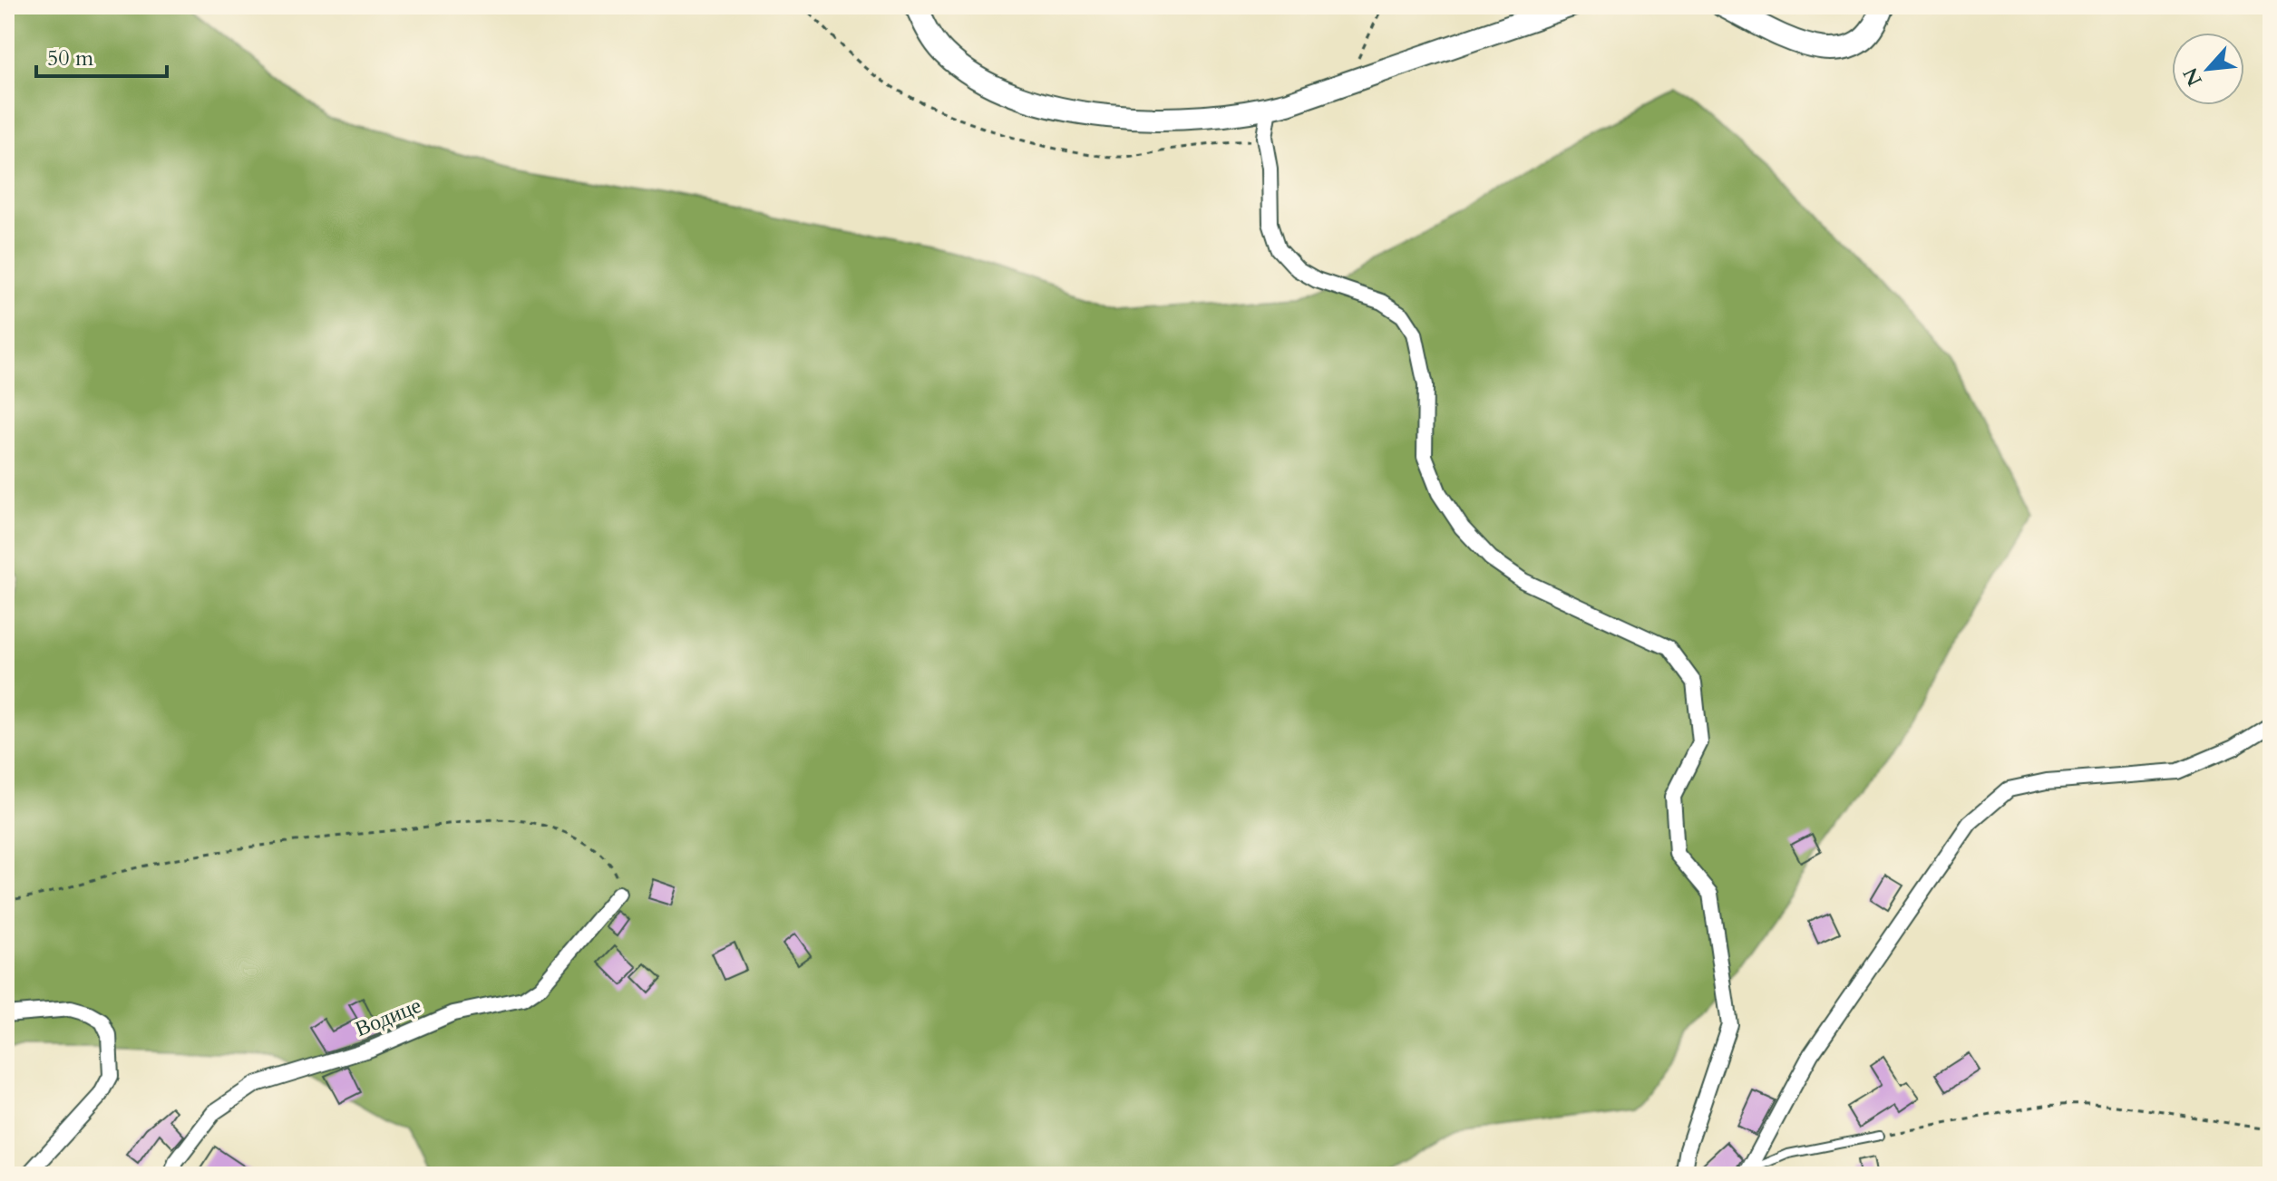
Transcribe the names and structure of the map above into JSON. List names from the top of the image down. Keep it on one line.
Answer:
{"streets":{"street":["Водице"]},"scale_bar":"50 m","north":"bottom left"}
